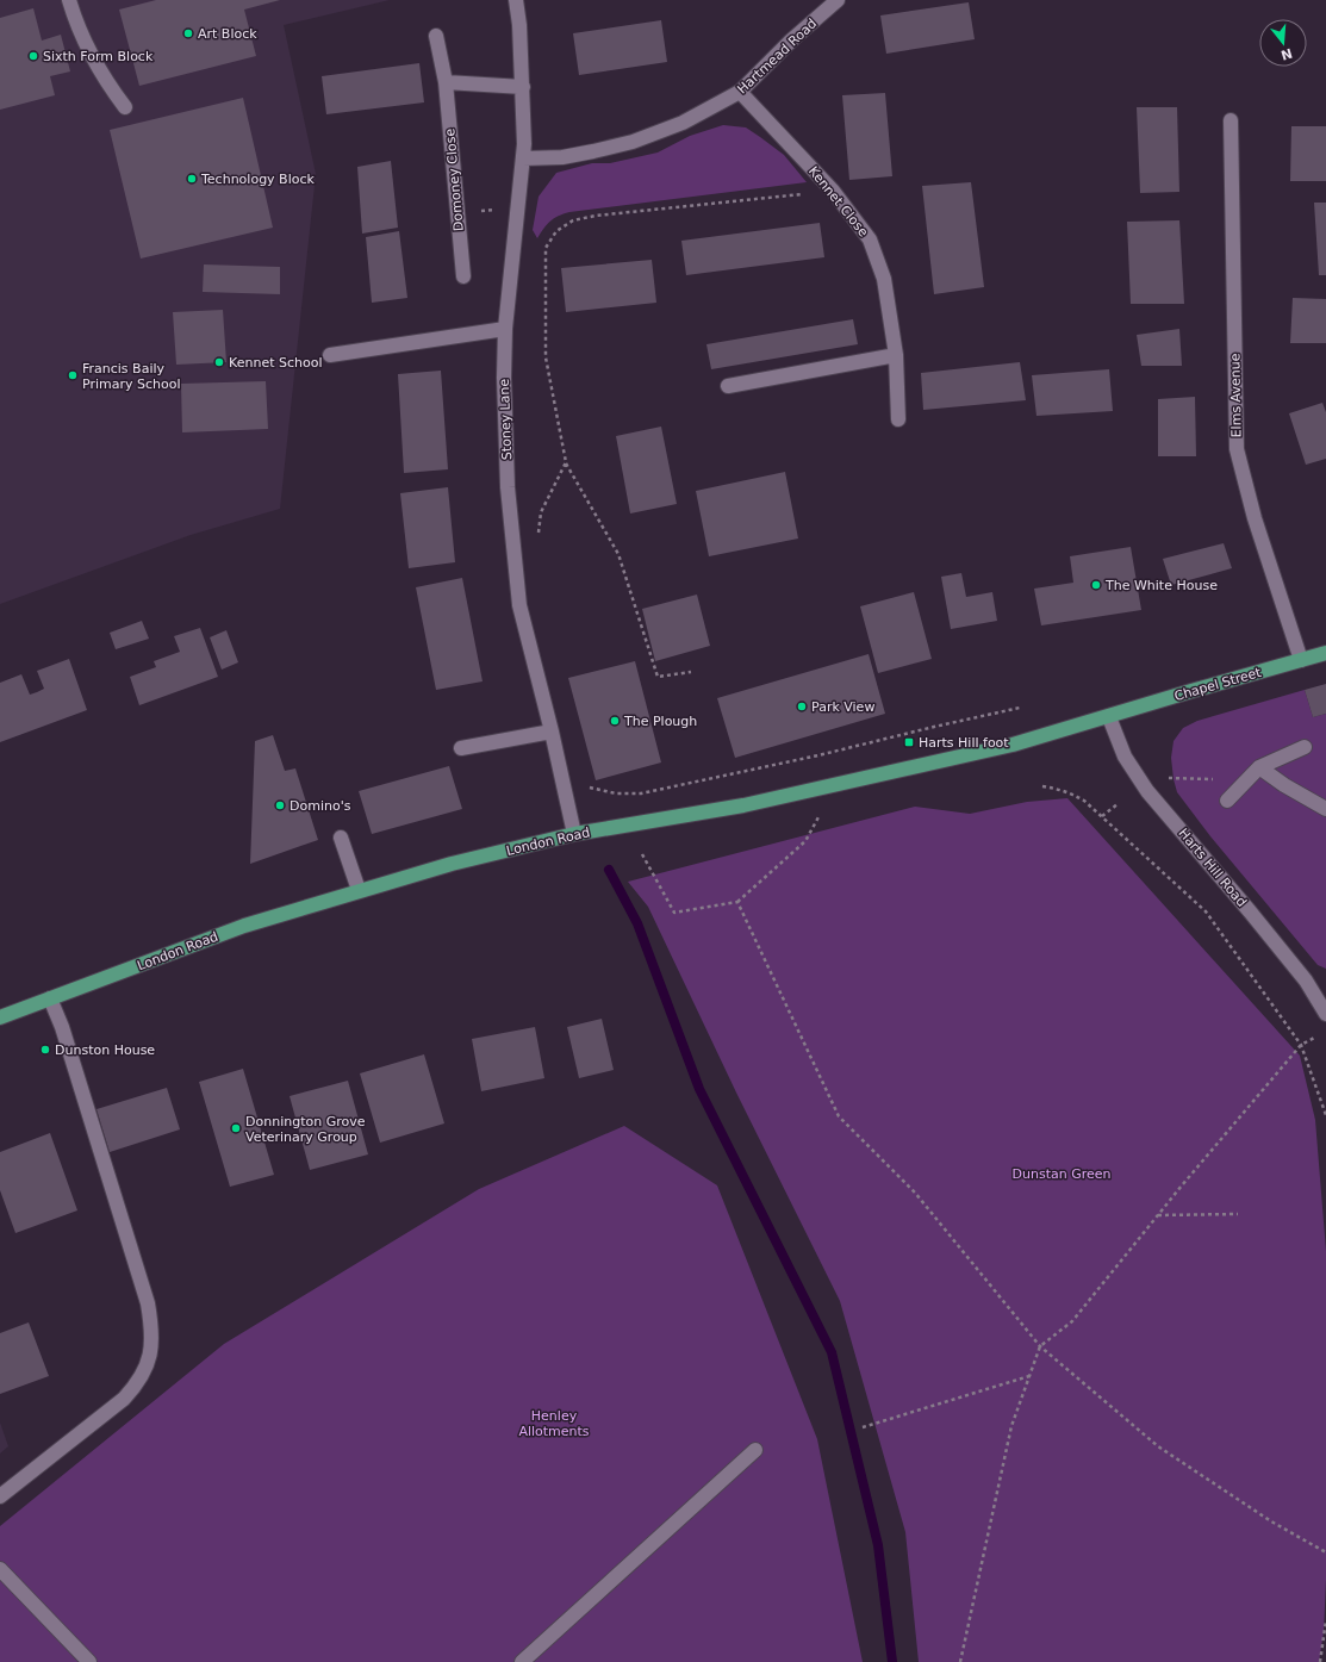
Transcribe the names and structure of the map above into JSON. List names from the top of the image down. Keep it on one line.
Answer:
{"streets":{"main road":["Chapel Street","London Road"],"street":["Hartmead Road","Domoney Close","Kennet Close","Elms Avenue","Stoney Lane","Harts Hill Road"]},"crossings":[["Hartmead Road","Kennet Close"],["Hartmead Road","Stoney Lane"],["Elms Avenue","Chapel Street"],["Stoney Lane","London Road"],["Chapel Street","London Road"],["Chapel Street","Harts Hill Road"],["London Road","Harts Hill Road"]],"parks":["Dunstan Green","Henley Allotments"],"places":{"other":["Art Block","Sixth Form Block","Technology Block","Kennet School","Francis Baily Primary School","The White House","Park View","The Plough","Domino's","Dunston House","Donnington Grove Veterinary Group"],"transit":["Harts Hill foot"]},"north":"bottom"}
